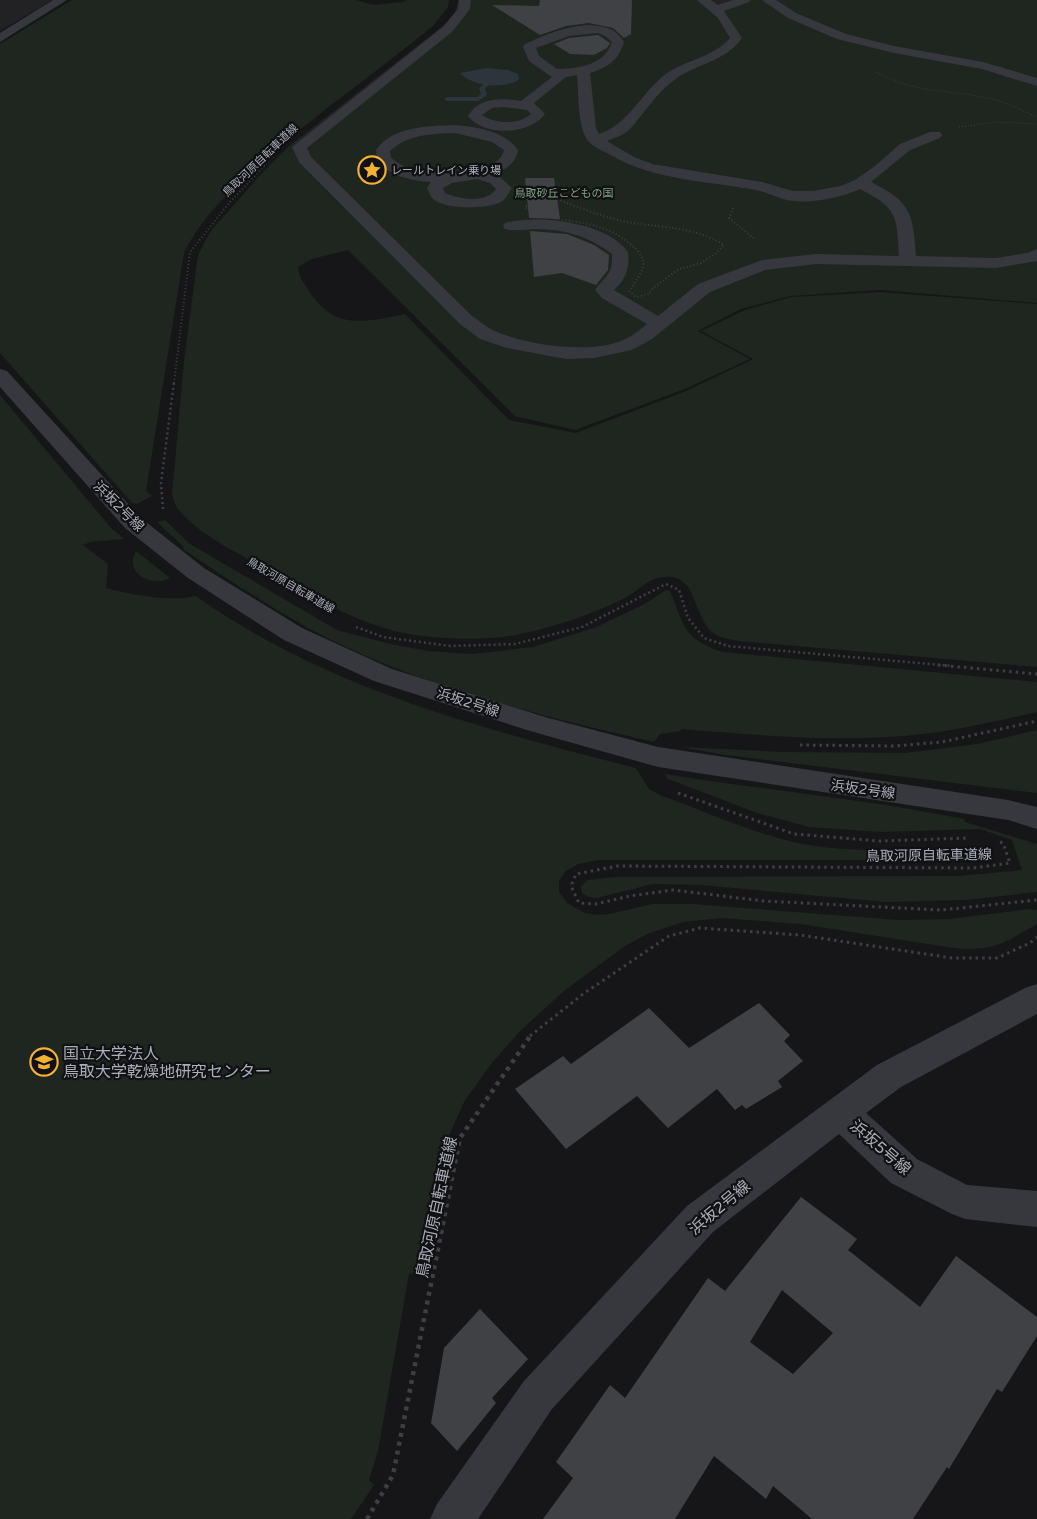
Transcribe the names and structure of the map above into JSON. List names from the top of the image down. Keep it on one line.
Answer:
{"streets":{"street":["浜坂2号線","浜坂5号線"],"path":["鳥取河原自転車道線"]},"crossings":[["鳥取河原自転車道線","浜坂2号線"],["浜坂2号線","浜坂5号線"]],"parks":["鳥取砂丘こどもの国"],"places":{"place":["レールトレイン乗り場"],"school or university":["国立大学法人 鳥取大学乾燥地研究センター"]}}
